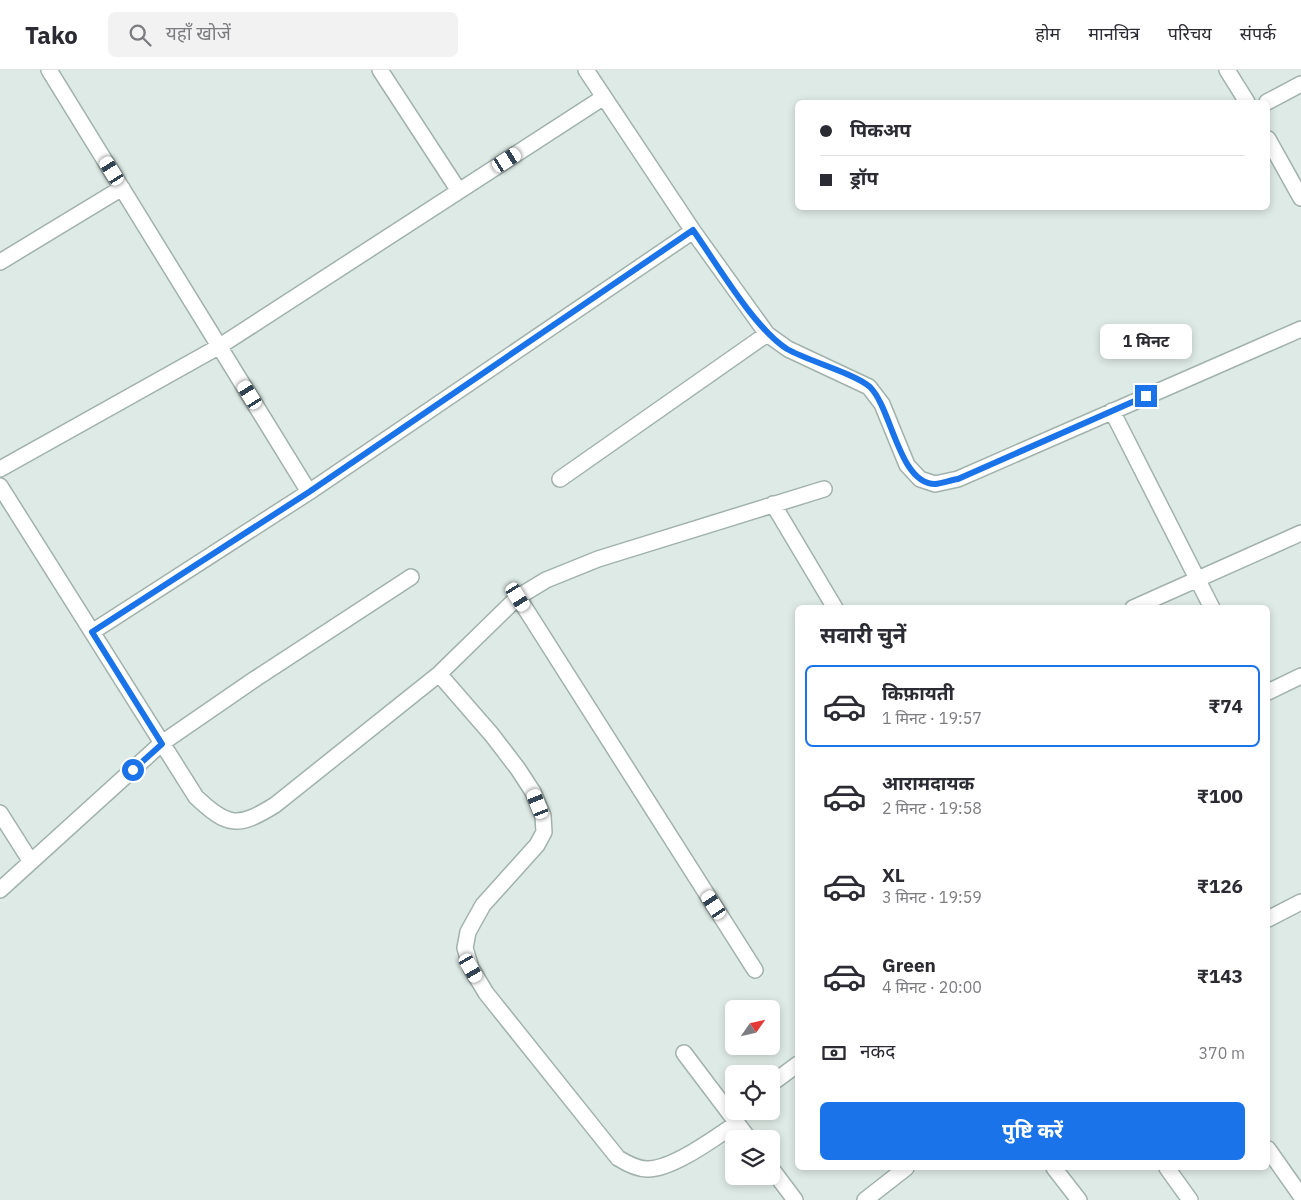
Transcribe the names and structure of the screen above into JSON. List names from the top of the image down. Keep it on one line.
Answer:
{"north":"top right","page":{"header":"Tako","search":"यहाँ खोजें","nav":["होम","मानचित्र","परिचय","संपर्क"],"banner":["पिकअप","ड्रॉप"],"bubble":"1 मिनट","heading":"सवारी चुनें","list":[{"name":"किफ़ायती","note":"1 मिनट · 19:57","value":"₹74"},{"name":"आरामदायक","note":"2 मिनट · 19:58","value":"₹100"},{"name":"XL","note":"3 मिनट · 19:59","value":"₹126"},{"name":"Green","note":"4 मिनट · 20:00","value":"₹143"}],"pay":["नकद","370 m"],"buttons":"पुष्टि करें"}}
